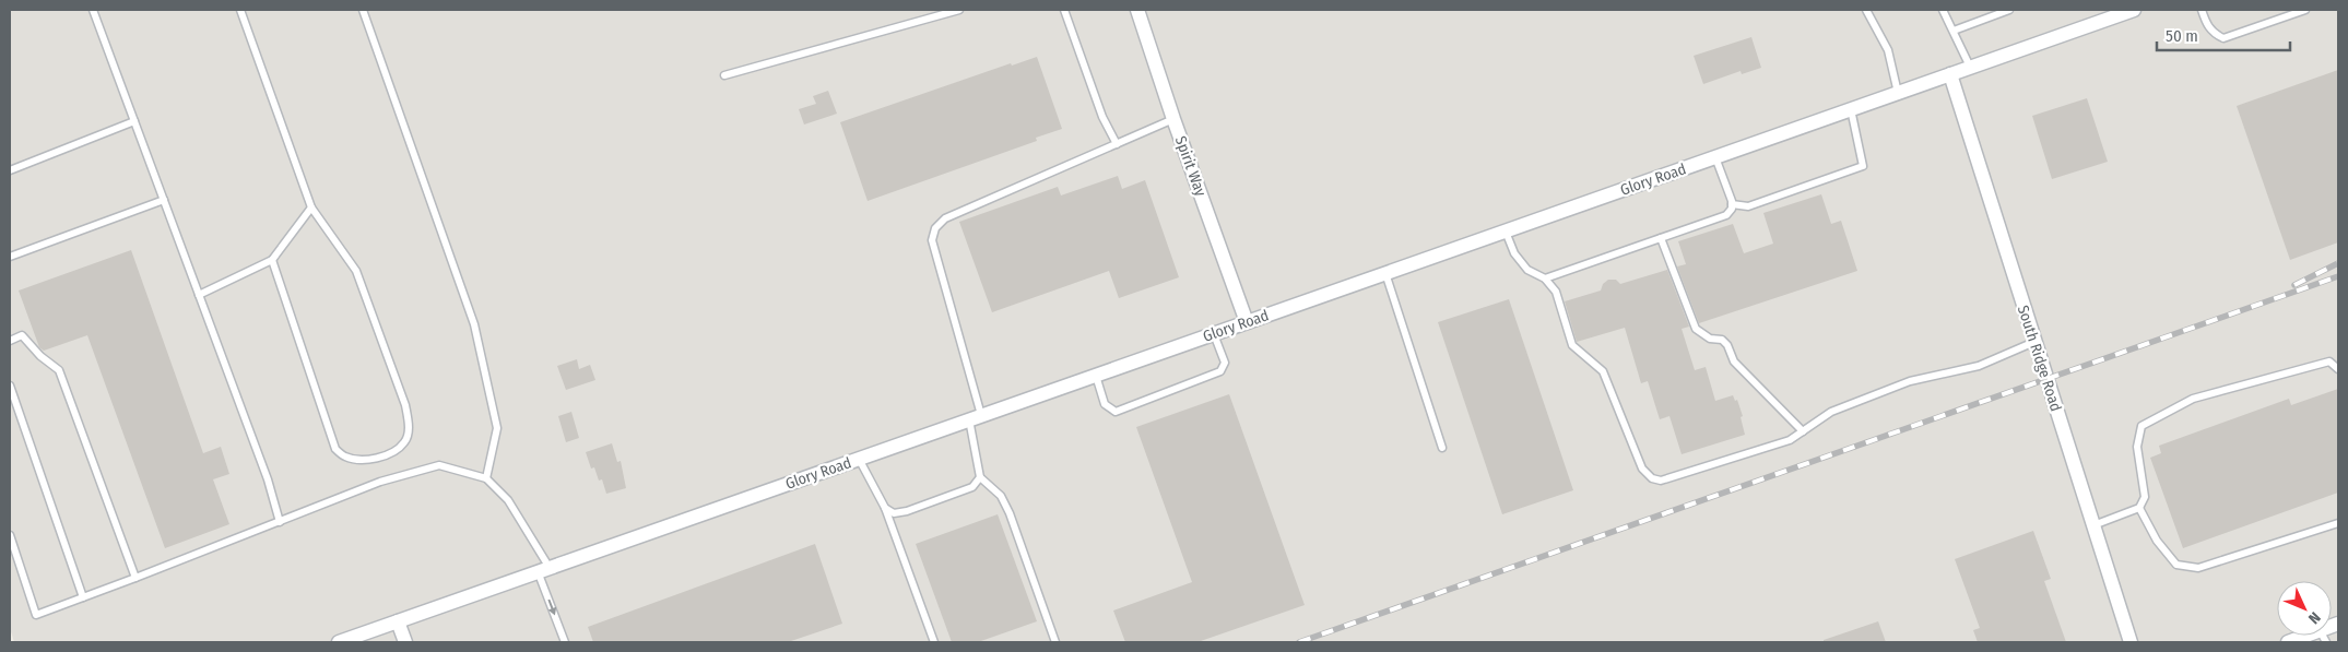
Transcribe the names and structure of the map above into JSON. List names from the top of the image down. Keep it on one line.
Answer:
{"streets":{"street":["Spirit Way","Glory Road","South Ridge Road"]},"crossings":[["Spirit Way","Glory Road"],["Glory Road","South Ridge Road"]],"scale_bar":"50 m","north":"bottom right"}
